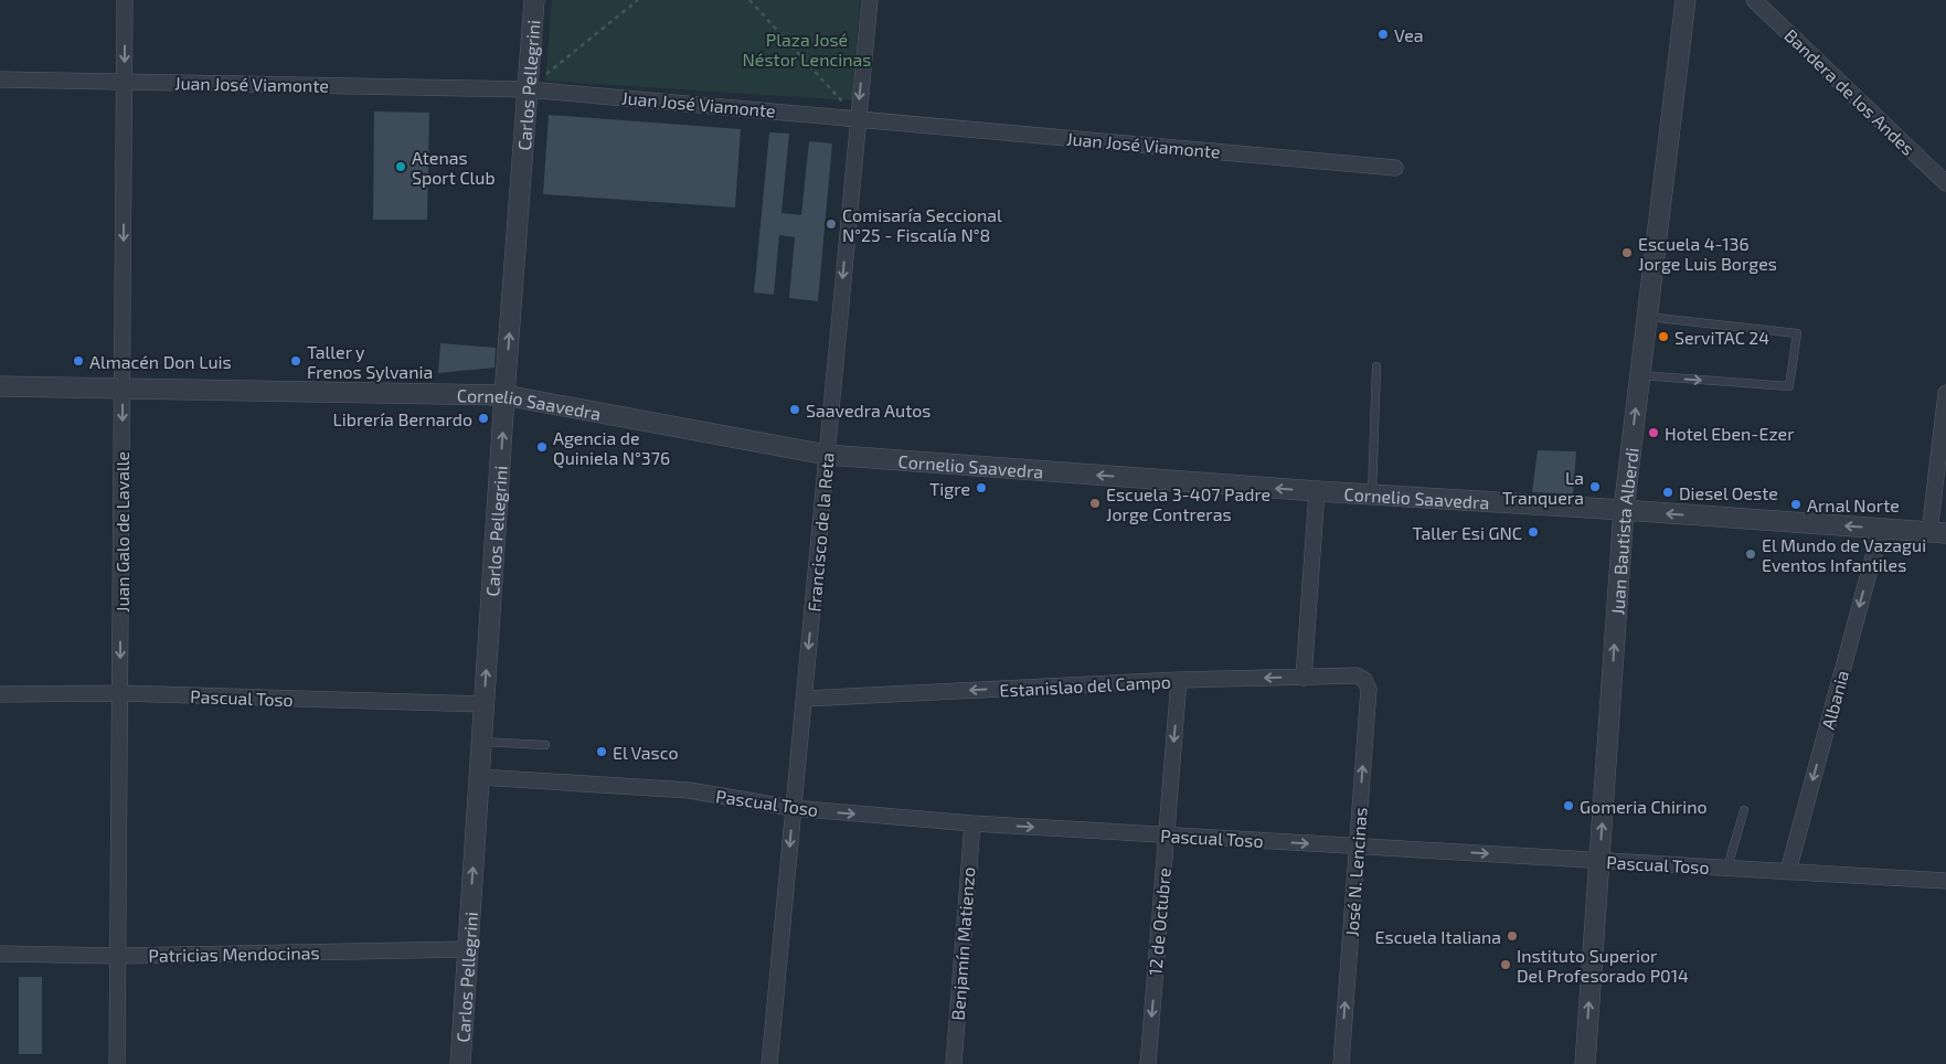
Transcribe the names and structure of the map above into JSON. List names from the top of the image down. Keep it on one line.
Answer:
{"streets":{"street":["Juan José Viamonte","Carlos Pellegrini","Bandera de los Andes","Cornelio Saavedra","Juan Bautista Alberdi","Juan Galo de Lavalle","Francisco de la Reta","Estanislao del Campo","Pascual Toso","Albania","José N. Lencinas","12 de Octubre","Benjamín Matienzo","Patricias Mendocinas"]},"crossings":[["Juan José Viamonte","Carlos Pellegrini"],["Juan José Viamonte","Juan Galo de Lavalle"],["Juan José Viamonte","Francisco de la Reta"],["Carlos Pellegrini","Cornelio Saavedra"],["Carlos Pellegrini","Pascual Toso"],["Carlos Pellegrini","Patricias Mendocinas"],["Cornelio Saavedra","Juan Bautista Alberdi"],["Cornelio Saavedra","Juan Galo de Lavalle"],["Cornelio Saavedra","Francisco de la Reta"],["Cornelio Saavedra","Albania"],["Juan Bautista Alberdi","Pascual Toso"],["Juan Galo de Lavalle","Pascual Toso"],["Juan Galo de Lavalle","Patricias Mendocinas"],["Francisco de la Reta","Estanislao del Campo"],["Francisco de la Reta","Pascual Toso"],["Estanislao del Campo","José N. Lencinas"],["Estanislao del Campo","12 de Octubre"],["Pascual Toso","Albania"],["Pascual Toso","José N. Lencinas"],["Pascual Toso","12 de Octubre"],["Pascual Toso","Benjamín Matienzo"]],"one_way":["Carlos Pellegrini","Cornelio Saavedra","Juan Bautista Alberdi","Juan Galo de Lavalle","Francisco de la Reta","Estanislao del Campo","Pascual Toso","Albania","José N. Lencinas","12 de Octubre"],"parks":["Plaza José Néstor Lencinas"],"places":["Vea","Atenas Sport Club","Comisaría Seccional N°25 - Fiscalía N°8","Escuela 4-136 Jorge Luis Borges","ServiTAC 24","Almacén Don Luis","Taller y Frenos Sylvania","Saavedra Autos","Librería Bernardo","Hotel Eben-Ezer","Agencia de Quiniela N°376","La Tranquera","Tigre","Diesel Oeste","Escuela 3-407 Padre Jorge Contreras","Arnal Norte","Taller Esi GNC","El Mundo de Vazagui Eventos Infantiles","El Vasco","Gomeria Chirino","Escuela Italiana","Instituto Superior Del Profesorado P014"]}
